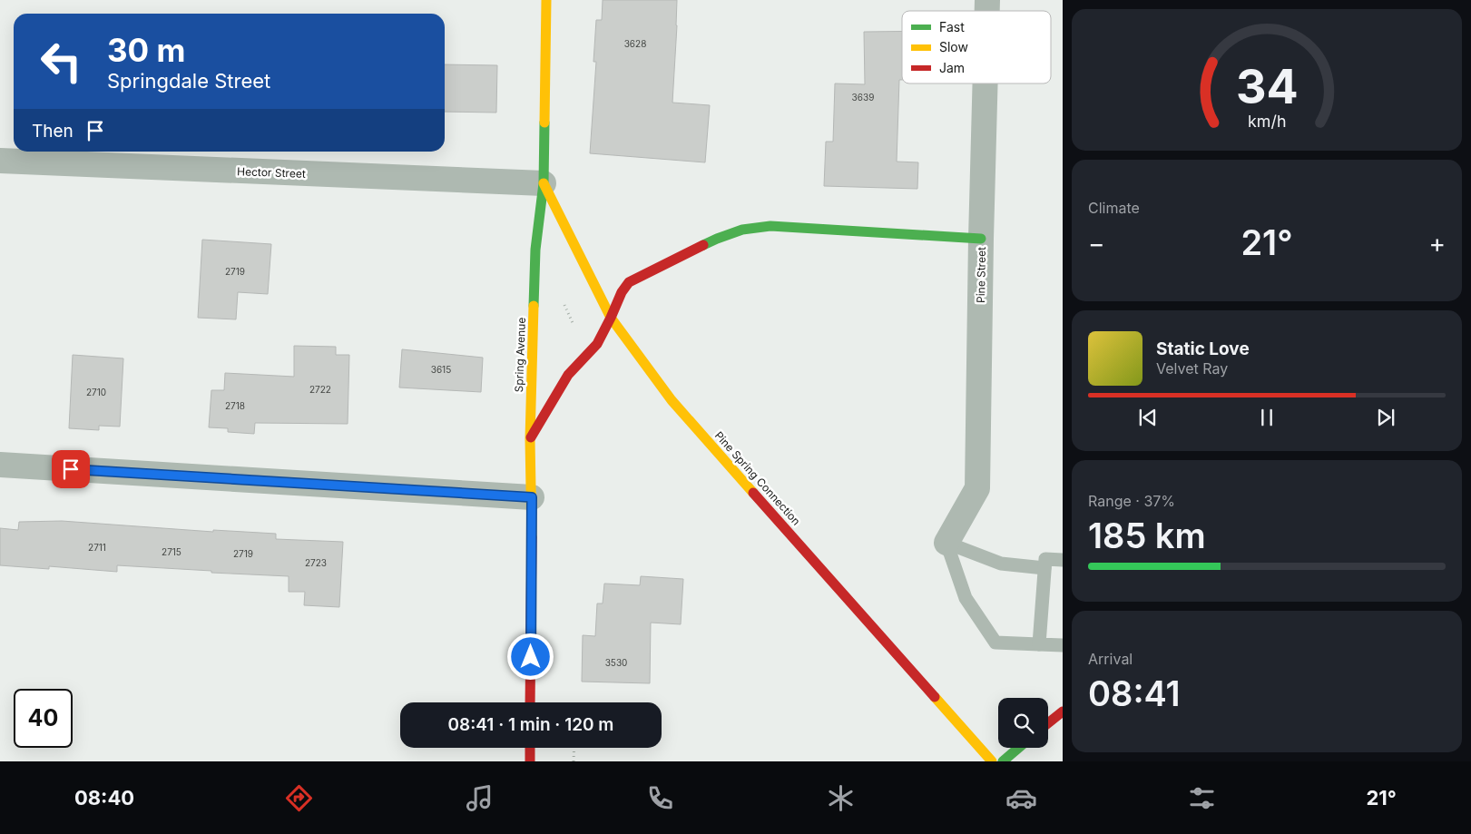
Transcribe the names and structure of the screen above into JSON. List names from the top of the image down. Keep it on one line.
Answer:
{"streets":{"street":["Hector Street","Pine Street","Spring Avenue","Pine Spring Connection"]},"crossings":[["Hector Street","Spring Avenue"],["Hector Street","Pine Spring Connection"],["Spring Avenue","Pine Spring Connection"]],"house_numbers":["3628","3639","2719","3615","2722","2710","2718","2711","2715","2719","2723","3530"],"legend":["Fast","Slow","Jam"],"page":{"turn":["30 m","Springdale Street"],"then":"Then","tile":["Climate",["Range · 37%","185 km"],["Arrival","08:41"]],"heat":["−","21°","+"],"song":["Static Love","Velvet Ray"],"limit":"40","trip":"08:41 · 1 min · 120 m","tabs":["08:40","21°"],"gauge":["34","km/h"]}}
